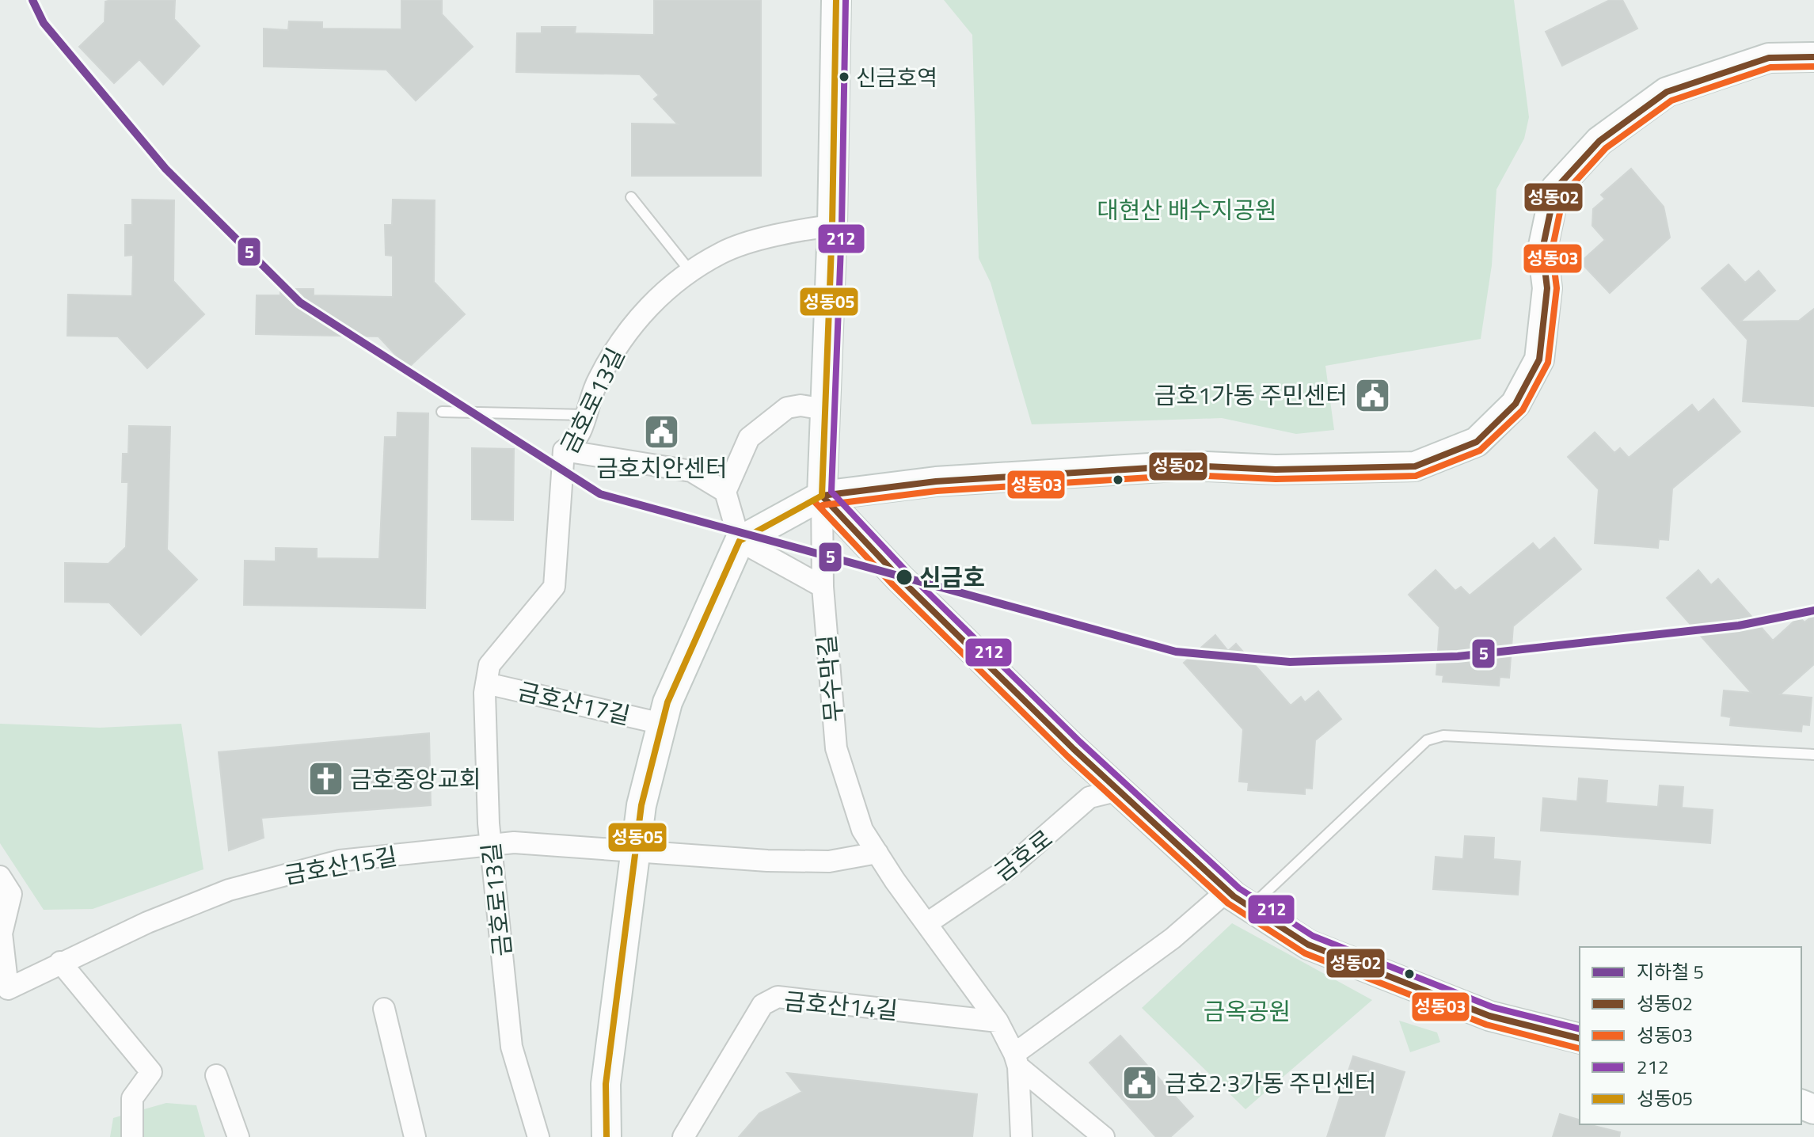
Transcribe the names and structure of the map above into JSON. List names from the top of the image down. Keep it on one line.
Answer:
{"streets":{"street":["금호로13길","무수막길","금호산17길","금호로","금호산15길","금호산14길"]},"crossings":[["금호로13길","금호산17길"],["금호로13길","금호산15길"],["무수막길","금호로"],["무수막길","금호산14길"]],"parks":["대현산 배수지공원","금옥공원"],"places":{"other":["신금호역","신금호"],"public building":["금호1가동 주민센터","금호치안센터","금호2·3가동 주민센터"],"church":["금호중앙교회"]},"lines":["metro line 5","transit line 212","transit line 성동05","transit line 성동02","transit line 성동03"],"legend":["지하철 5","성동02","성동03","212","성동05"]}
